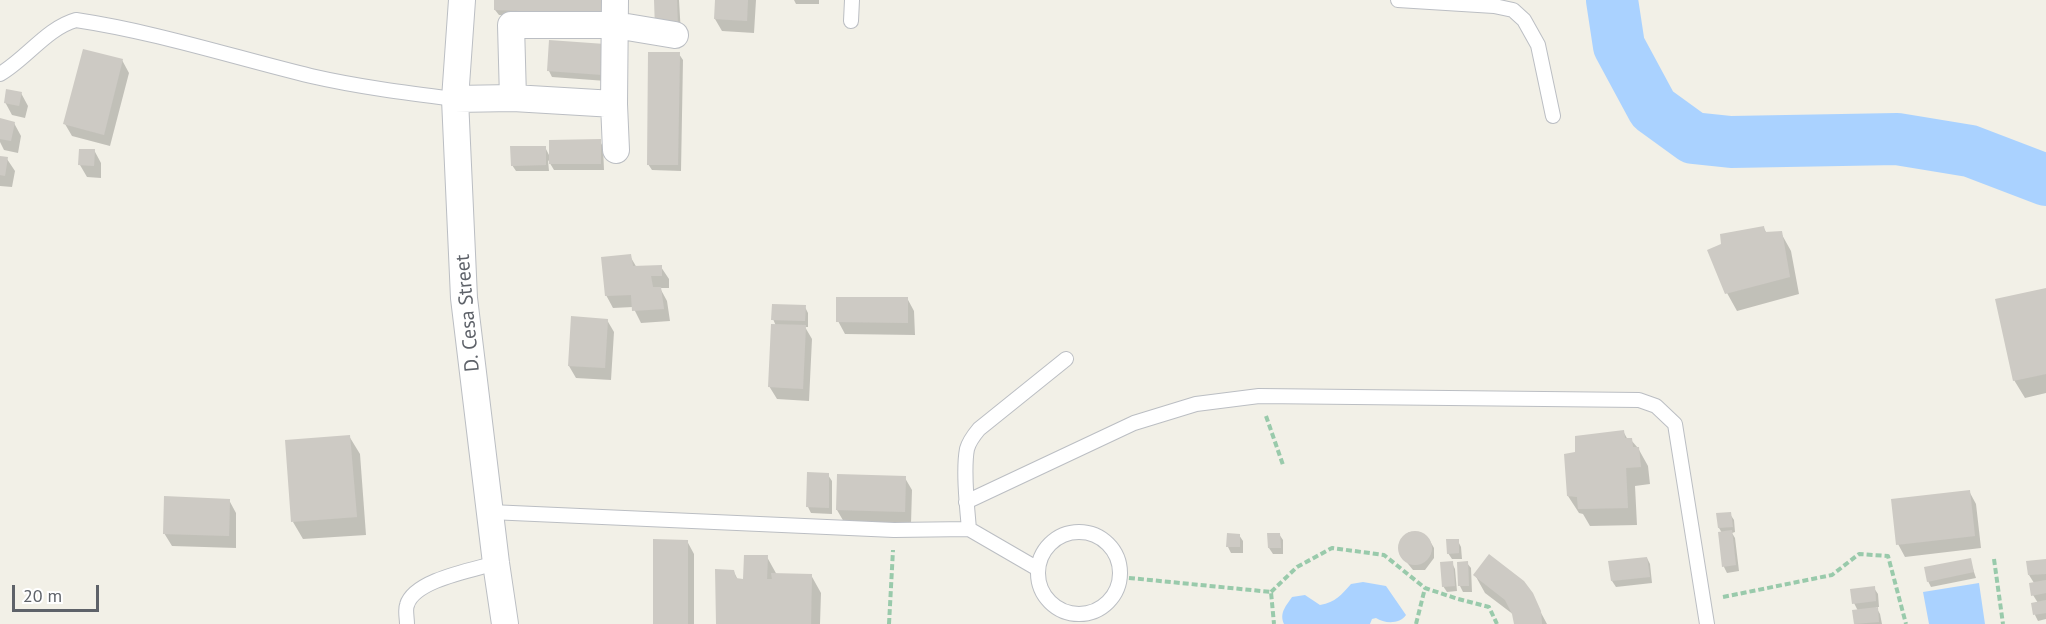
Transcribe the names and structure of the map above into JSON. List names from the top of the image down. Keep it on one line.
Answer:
{"streets":{"street":["D. Cesa Street"]},"scale_bar":"20 m"}
